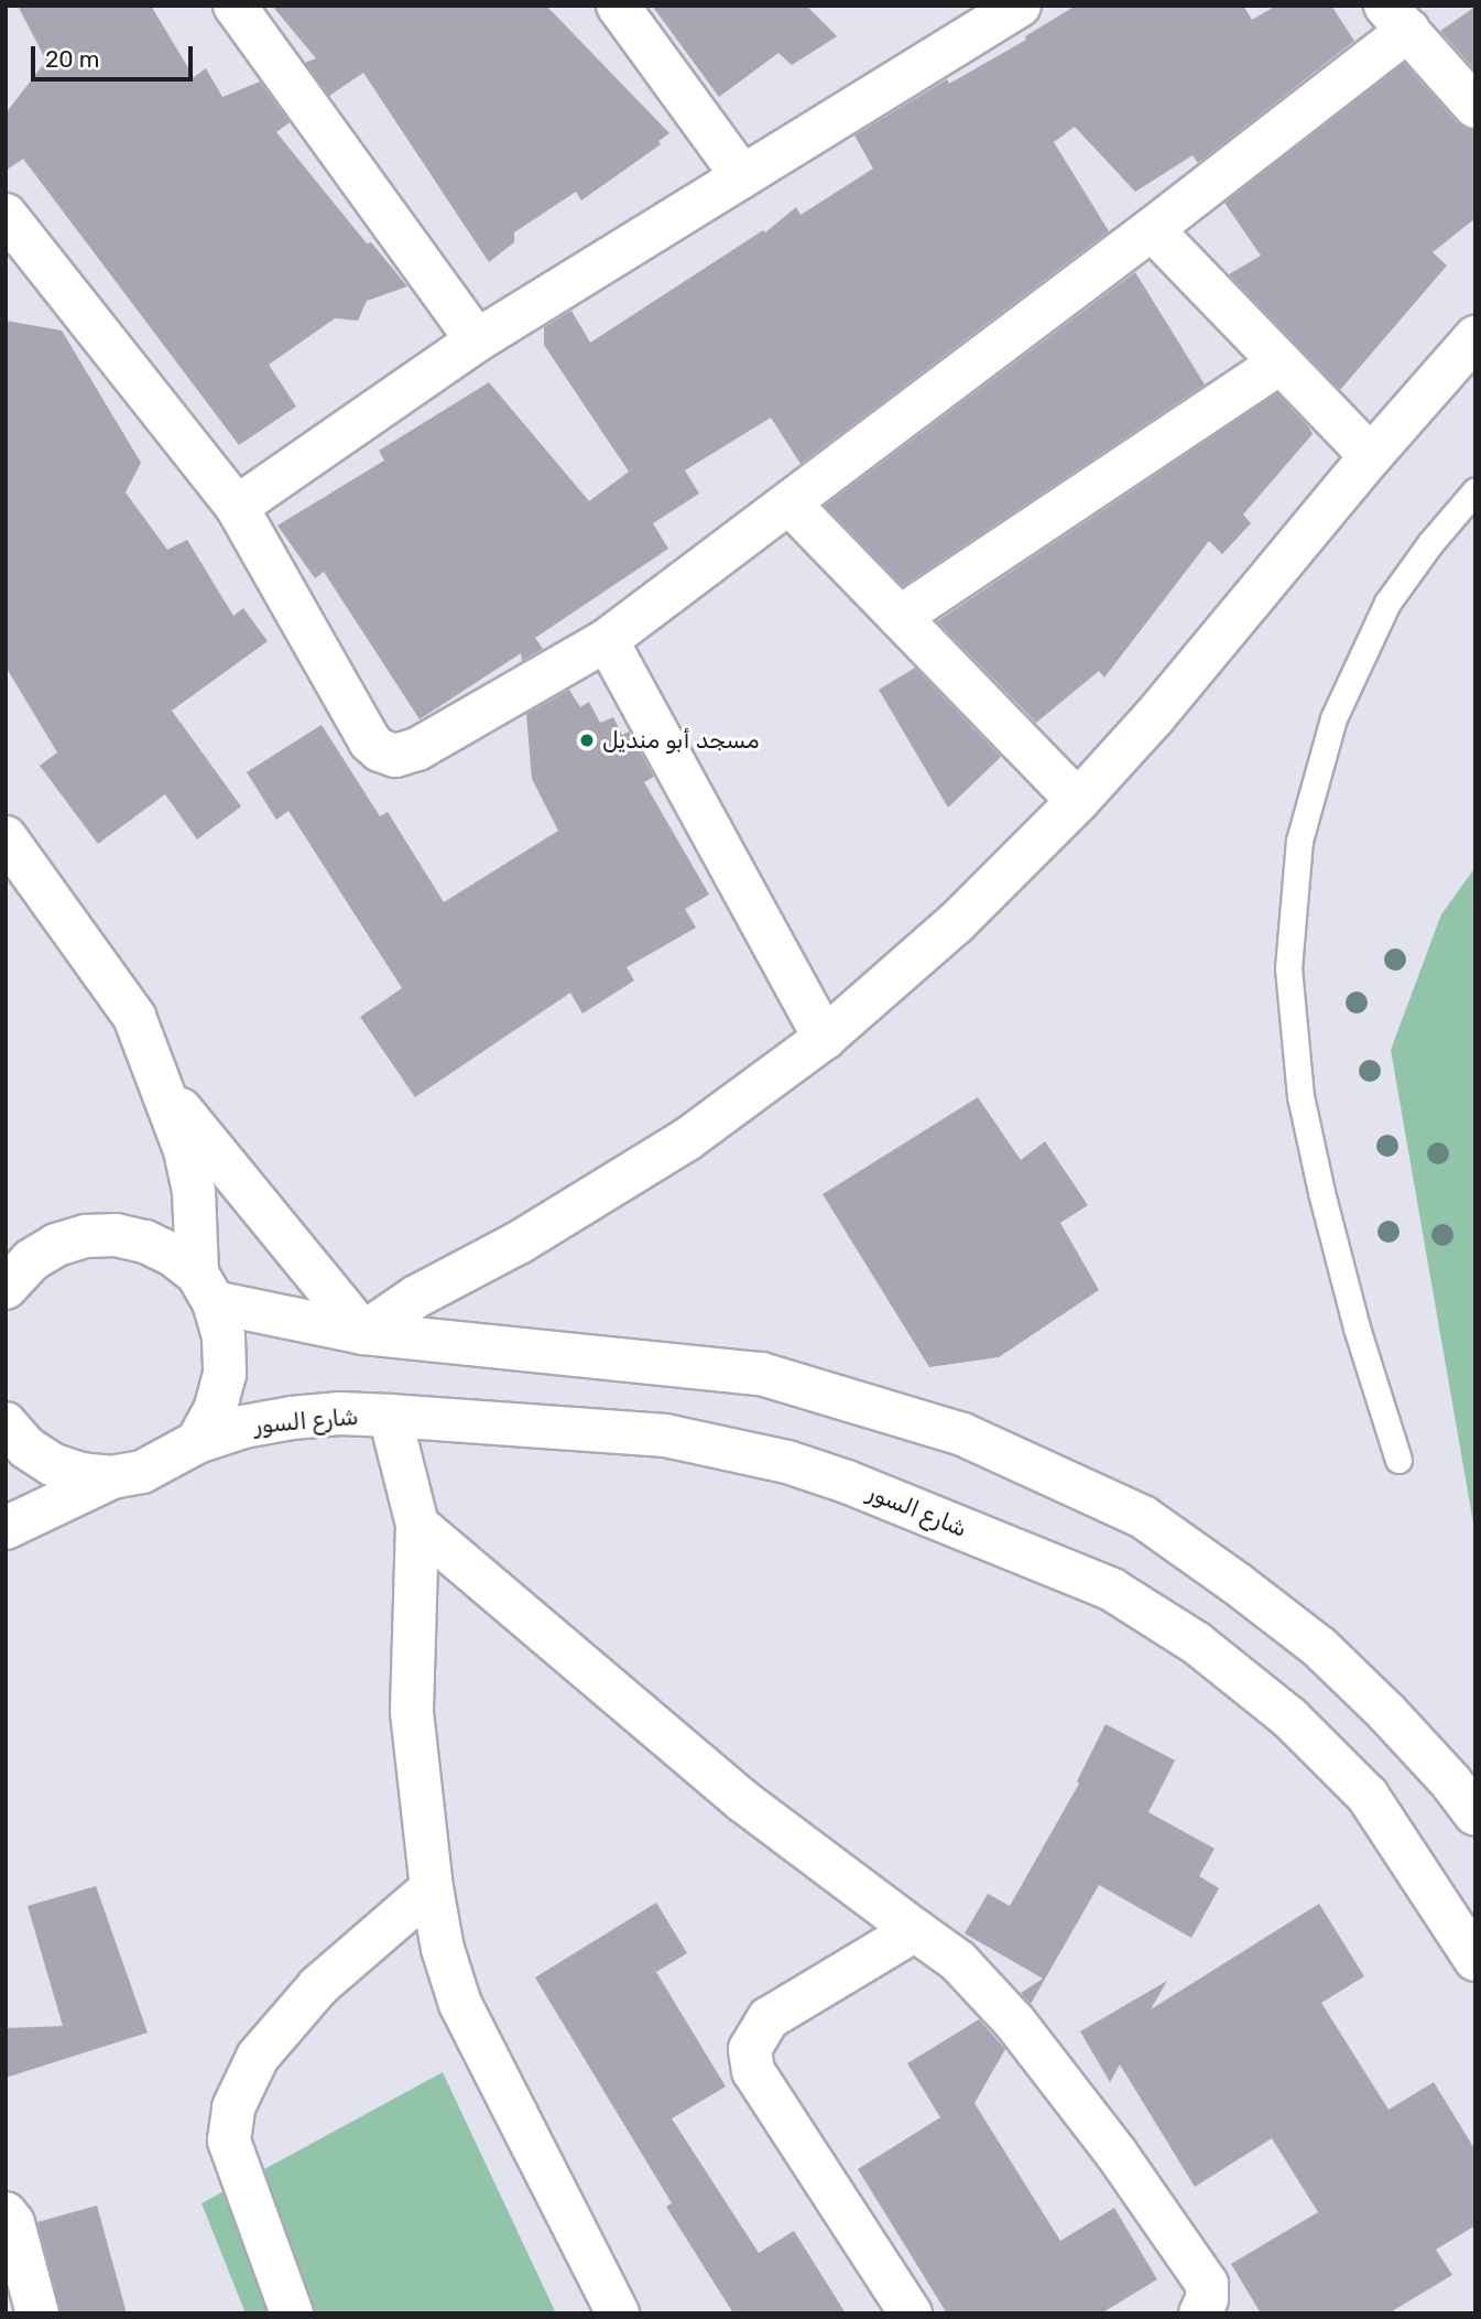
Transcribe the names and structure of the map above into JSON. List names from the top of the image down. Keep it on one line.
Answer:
{"streets":{"street":["شارع السور"]},"places":["مسجد أبو منديل"],"scale_bar":"20 m"}
